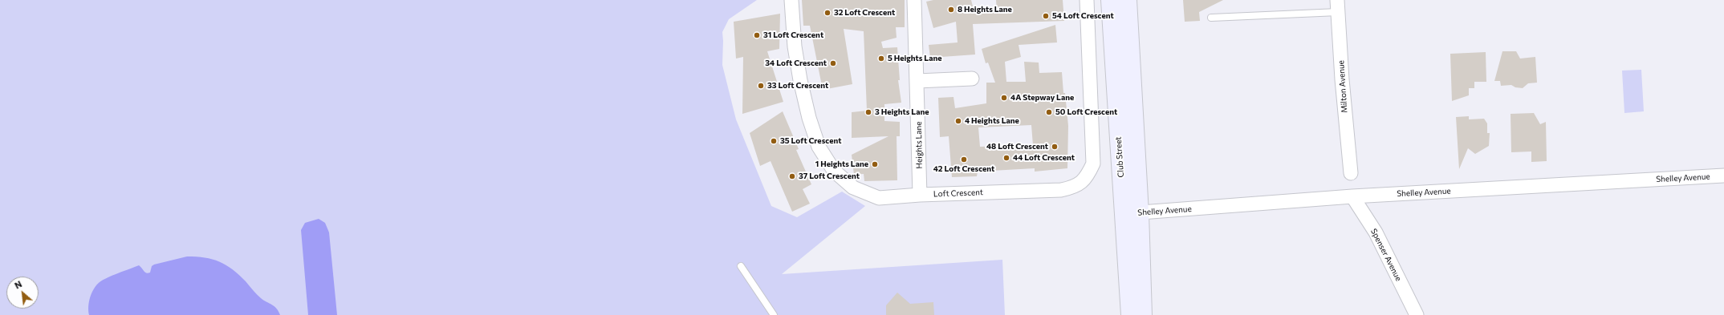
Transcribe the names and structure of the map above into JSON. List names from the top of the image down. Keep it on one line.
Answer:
{"streets":{"main road":["Club Street"],"street":["Milton Avenue","Heights Lane","Shelley Avenue","Loft Crescent","Spenser Avenue"]},"crossings":[["Heights Lane","Loft Crescent"],["Club Street","Shelley Avenue"],["Shelley Avenue","Spenser Avenue"]],"places":["8 Heights Lane","32 Loft Crescent","54 Loft Crescent","31 Loft Crescent","5 Heights Lane","34 Loft Crescent","33 Loft Crescent","4A Stepway Lane","3 Heights Lane","50 Loft Crescent","4 Heights Lane","35 Loft Crescent","48 Loft Crescent","44 Loft Crescent","42 Loft Crescent","1 Heights Lane","37 Loft Crescent"],"north":"top left"}
